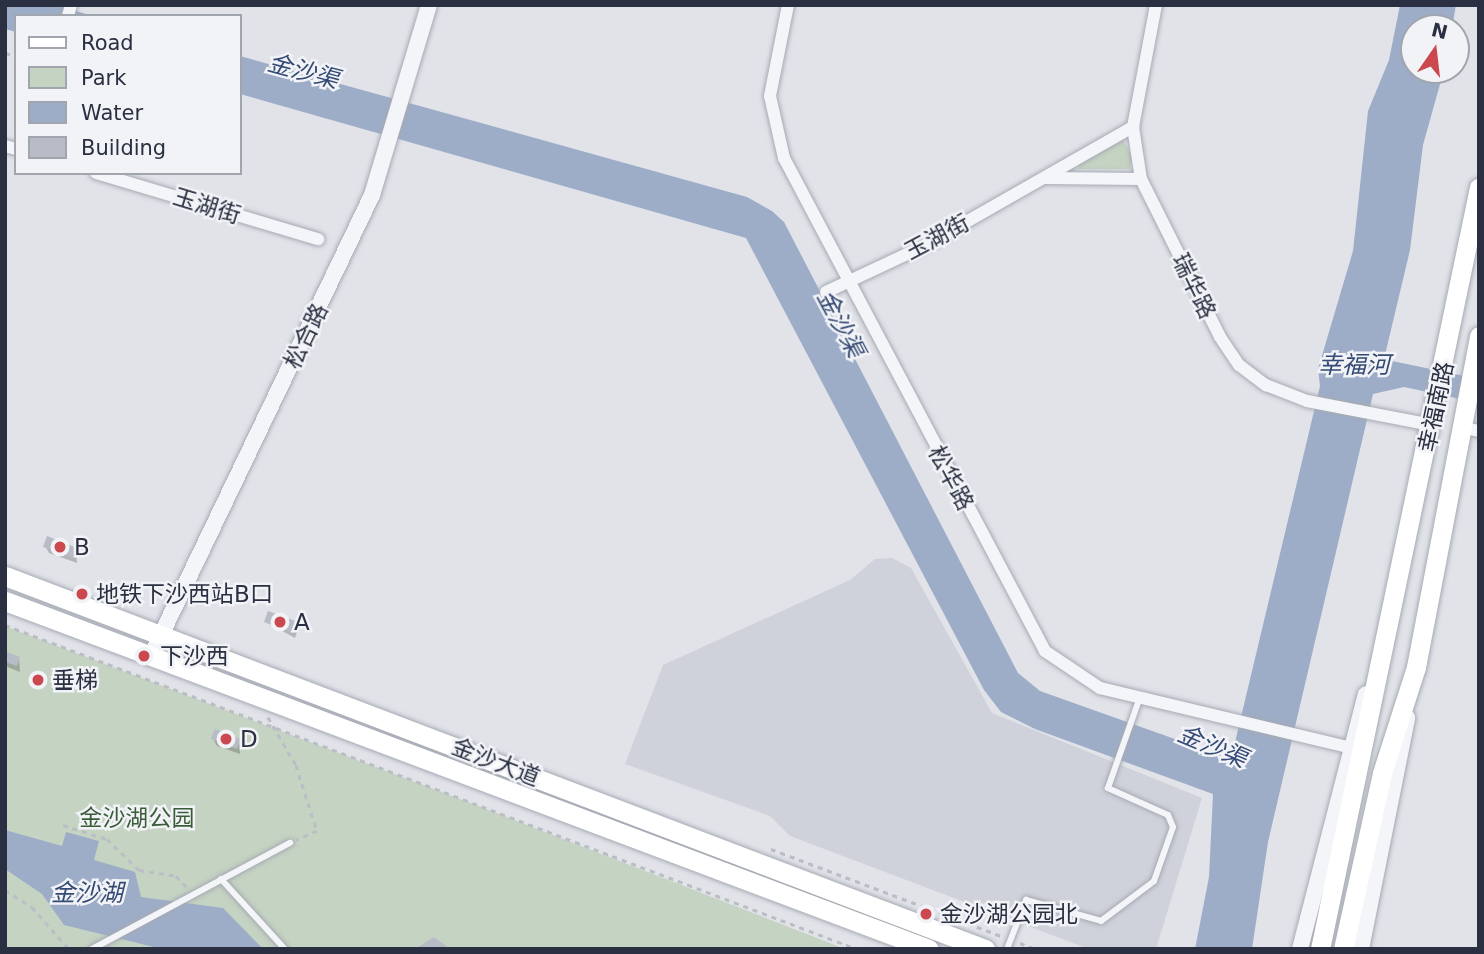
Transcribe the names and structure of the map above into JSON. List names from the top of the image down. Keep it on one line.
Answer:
{"streets":{"main road":["幸福南路","金沙大道"],"street":["玉湖街","瑞华路","松合路","松华路"]},"crossings":[["玉湖街","瑞华路"],["玉湖街","松华路"],["瑞华路","幸福南路"],["松合路","金沙大道"],["幸福南路","松华路"]],"water":["金沙渠","幸福河","金沙湖"],"parks":["金沙湖公园"],"places":["B","地铁下沙西站B口","A","下沙西","垂梯","D","金沙湖公园北"],"legend":["Road","Park","Water","Building"],"north":"top"}
